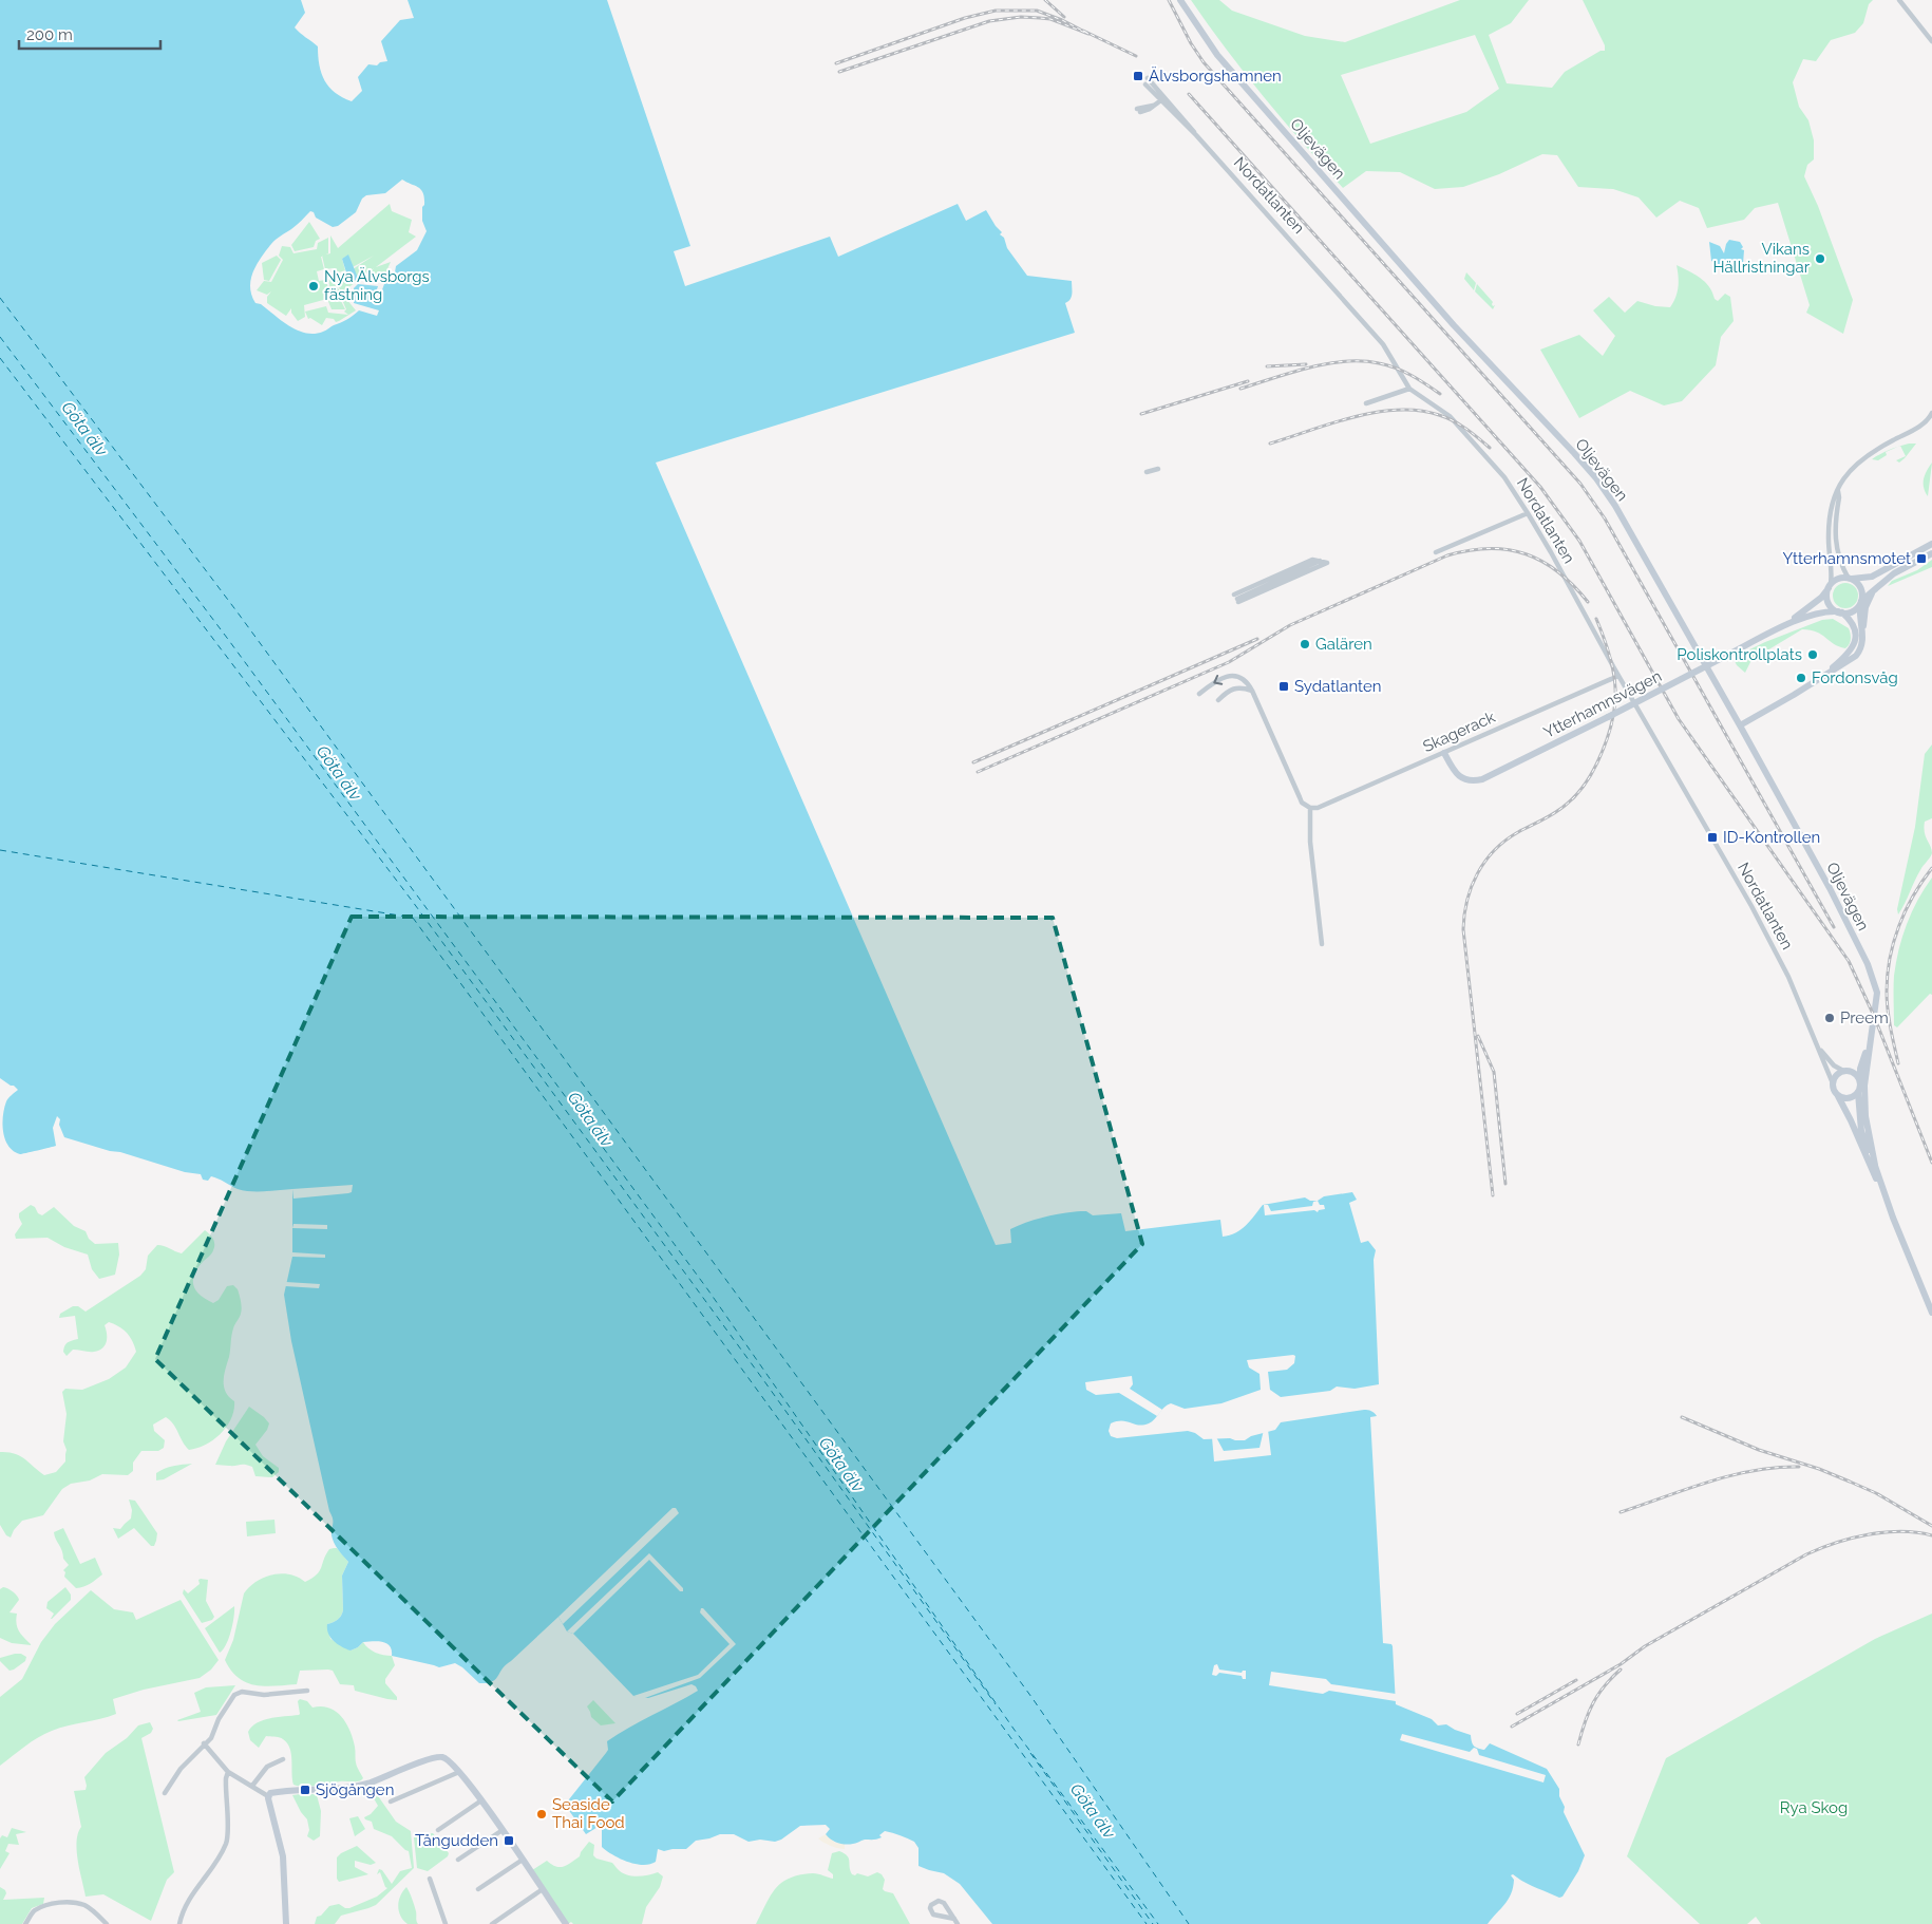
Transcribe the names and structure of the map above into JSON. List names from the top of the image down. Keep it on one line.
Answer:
{"streets":{"street":["Oljevägen","Nordatlanten","Ytterhamnsvägen","Skagerack"]},"crossings":[["Oljevägen","Nordatlanten"],["Nordatlanten","Skagerack"],["Ytterhamnsvägen","Skagerack"]],"water":["Göta älv"],"parks":["Rya Skog"],"places":{"transit":["Älvsborgshamnen","Ytterhamnsmotet","Sydatlanten","ID-Kontrollen","Sjögången","Tångudden"],"other":["Vikans Hällristningar","Nya Älvsborgs fästning","Galären","Poliskontrollplats","Fordonsvåg","Preem","Seaside Thai Food"]},"scale_bar":"200 m"}
